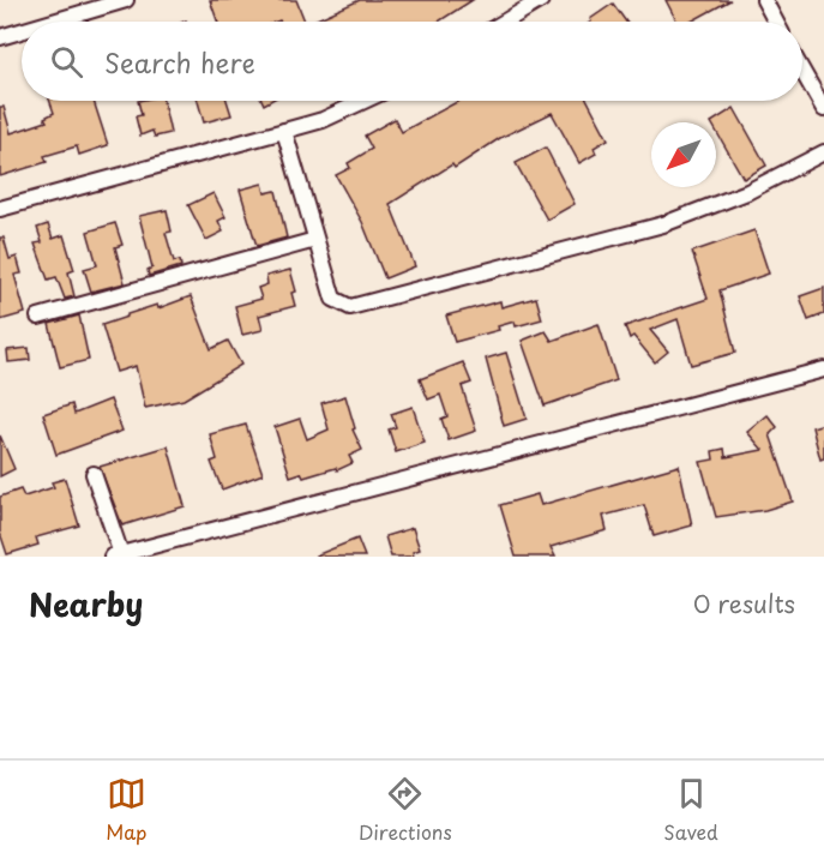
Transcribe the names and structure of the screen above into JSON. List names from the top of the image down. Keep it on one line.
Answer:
{"north":"bottom left","page":{"search":"Search here","heading":["Nearby","0 results"],"nav":["Map","Directions","Saved"]}}
